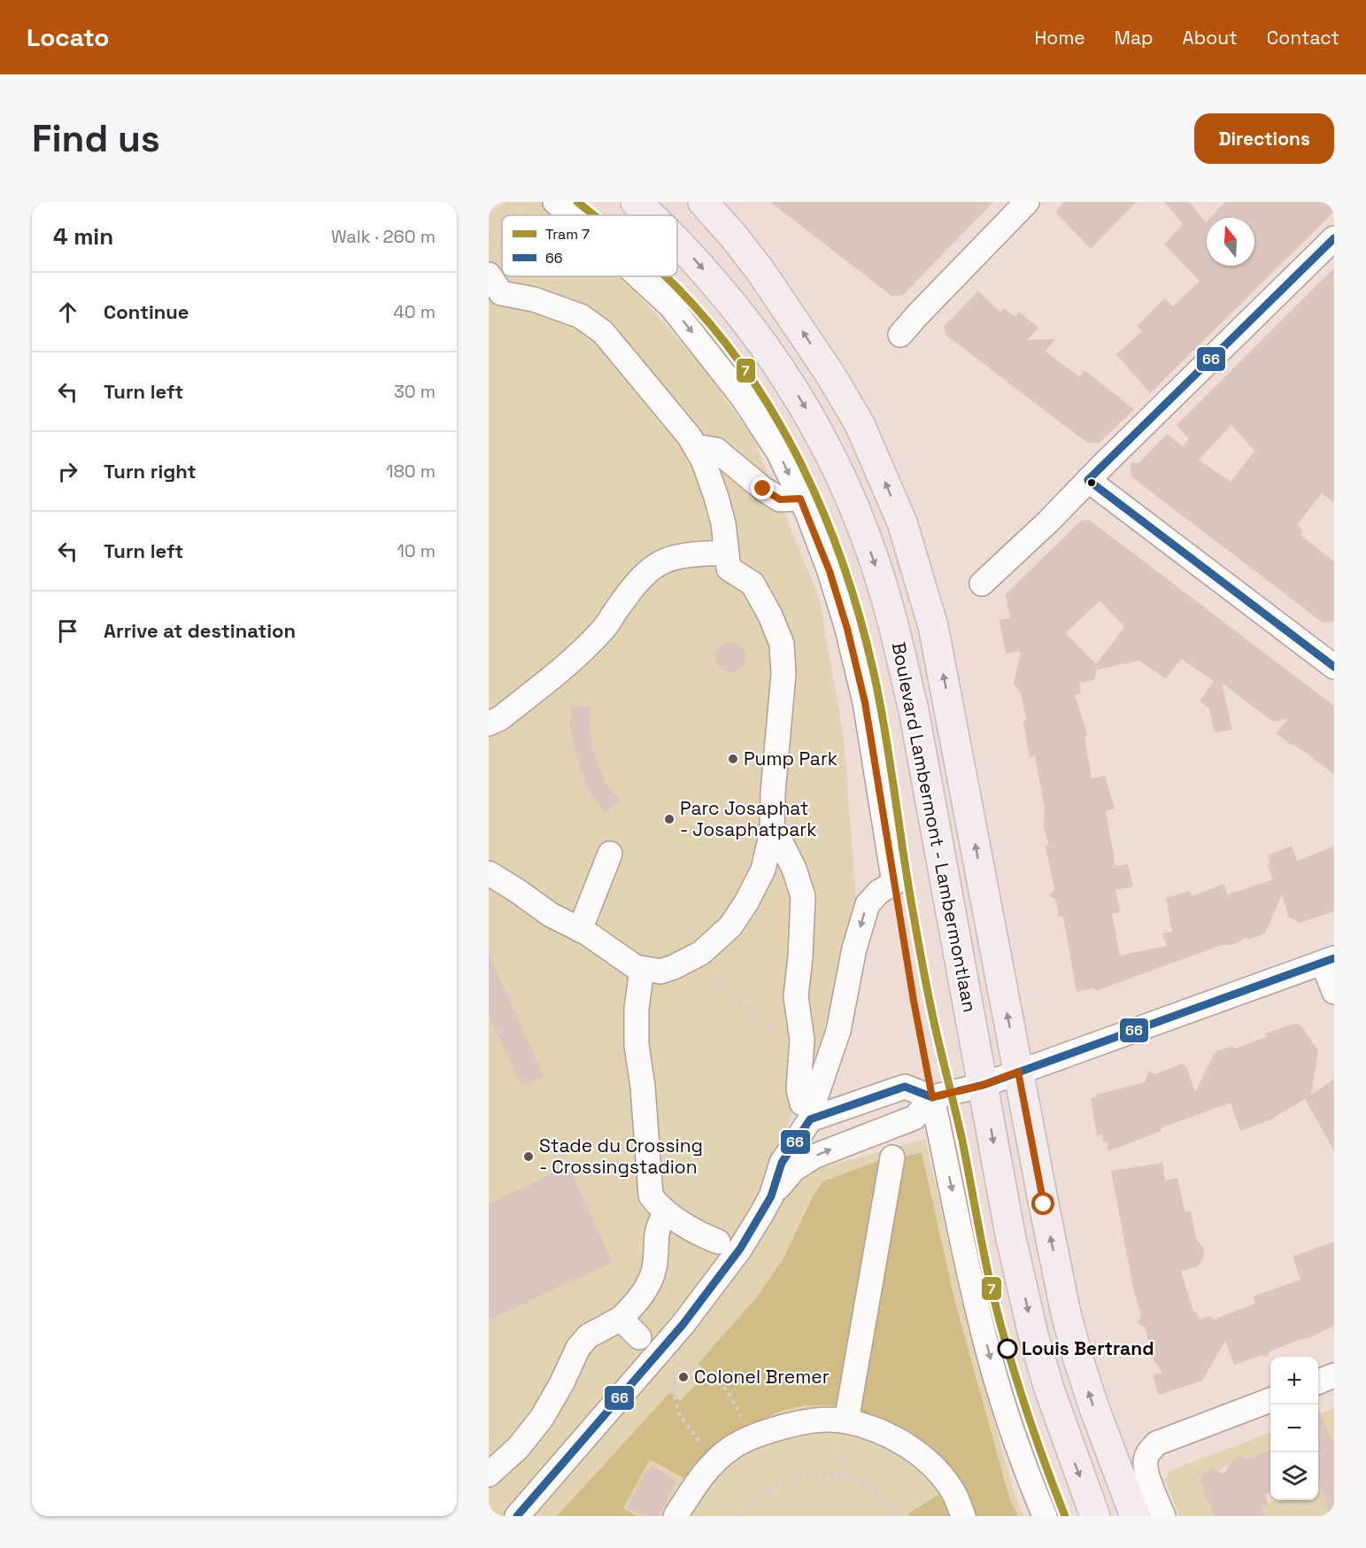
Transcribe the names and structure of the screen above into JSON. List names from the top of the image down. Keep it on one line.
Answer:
{"streets":{"main road":["Boulevard Lambermont - Lambermontlaan"]},"places":["Pump Park","Parc Josaphat - Josaphatpark","Stade du Crossing - Crossingstadion","Louis Bertrand","Colonel Bremer"],"lines":["tram line 7","transit line 66"],"legend":["Tram 7","66"],"north":"top","page":{"header":"Locato","nav":["Home","Map","About","Contact"],"buttons":"Directions","title":"Find us","heading":["4 min","Walk · 260 m"],"list":[["Continue","40 m"],["Turn left","30 m"],["Turn right","180 m"],["Turn left","10 m"],"Arrive at destination"],"map_buttons":["+","−"]}}
